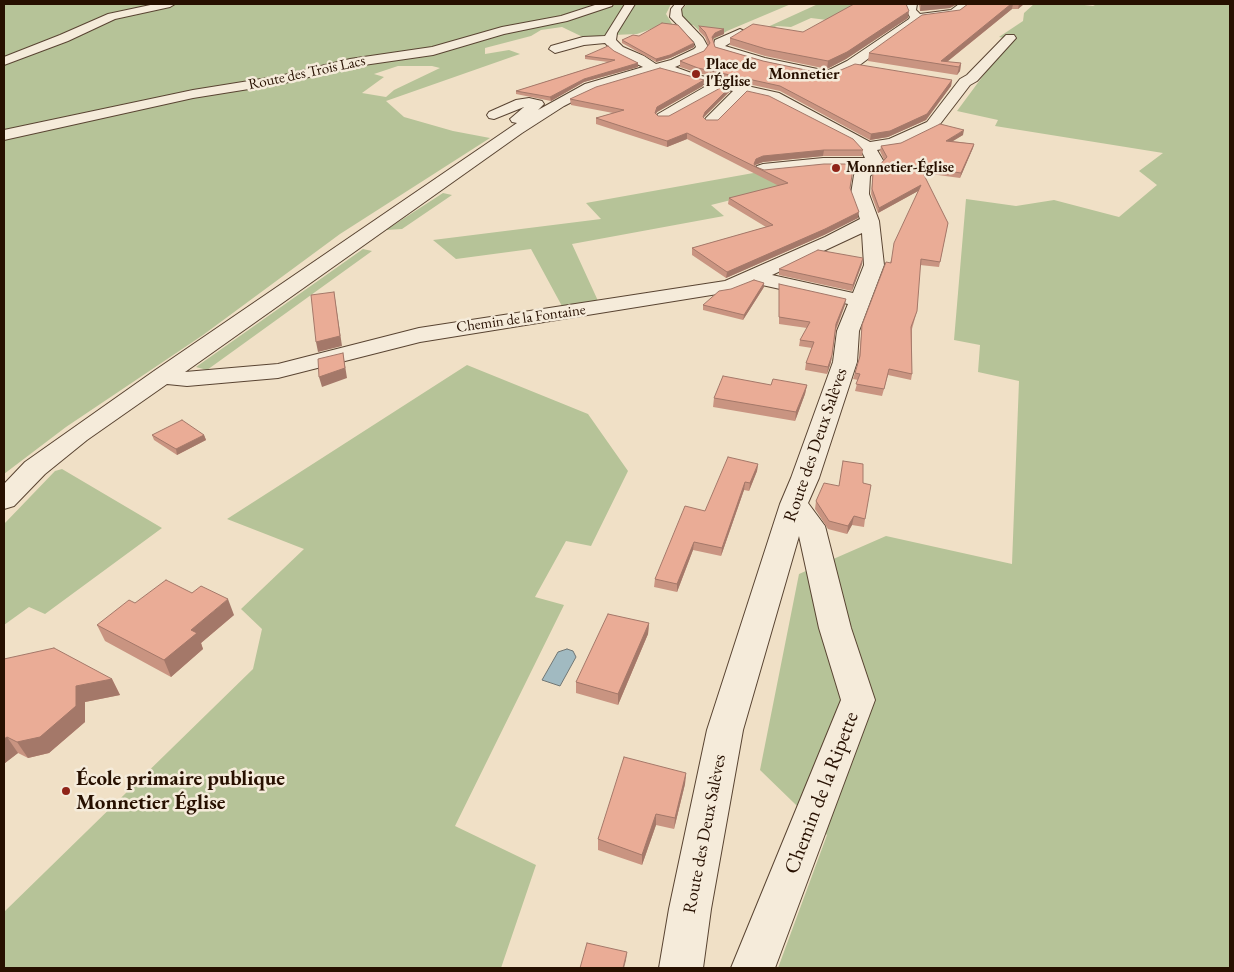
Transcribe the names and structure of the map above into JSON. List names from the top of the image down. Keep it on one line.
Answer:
{"streets":{"street":["Route des Trois Lacs","Chemin de la Fontaine","Route des Deux Salèves","Chemin de la Ripette"]},"crossings":[["Chemin de la Fontaine","Route des Deux Salèves"],["Route des Deux Salèves","Chemin de la Ripette"]],"districts":["Monnetier"],"places":["Place de l'Église","Monnetier-Église","École primaire publique Monnetier Église"]}
